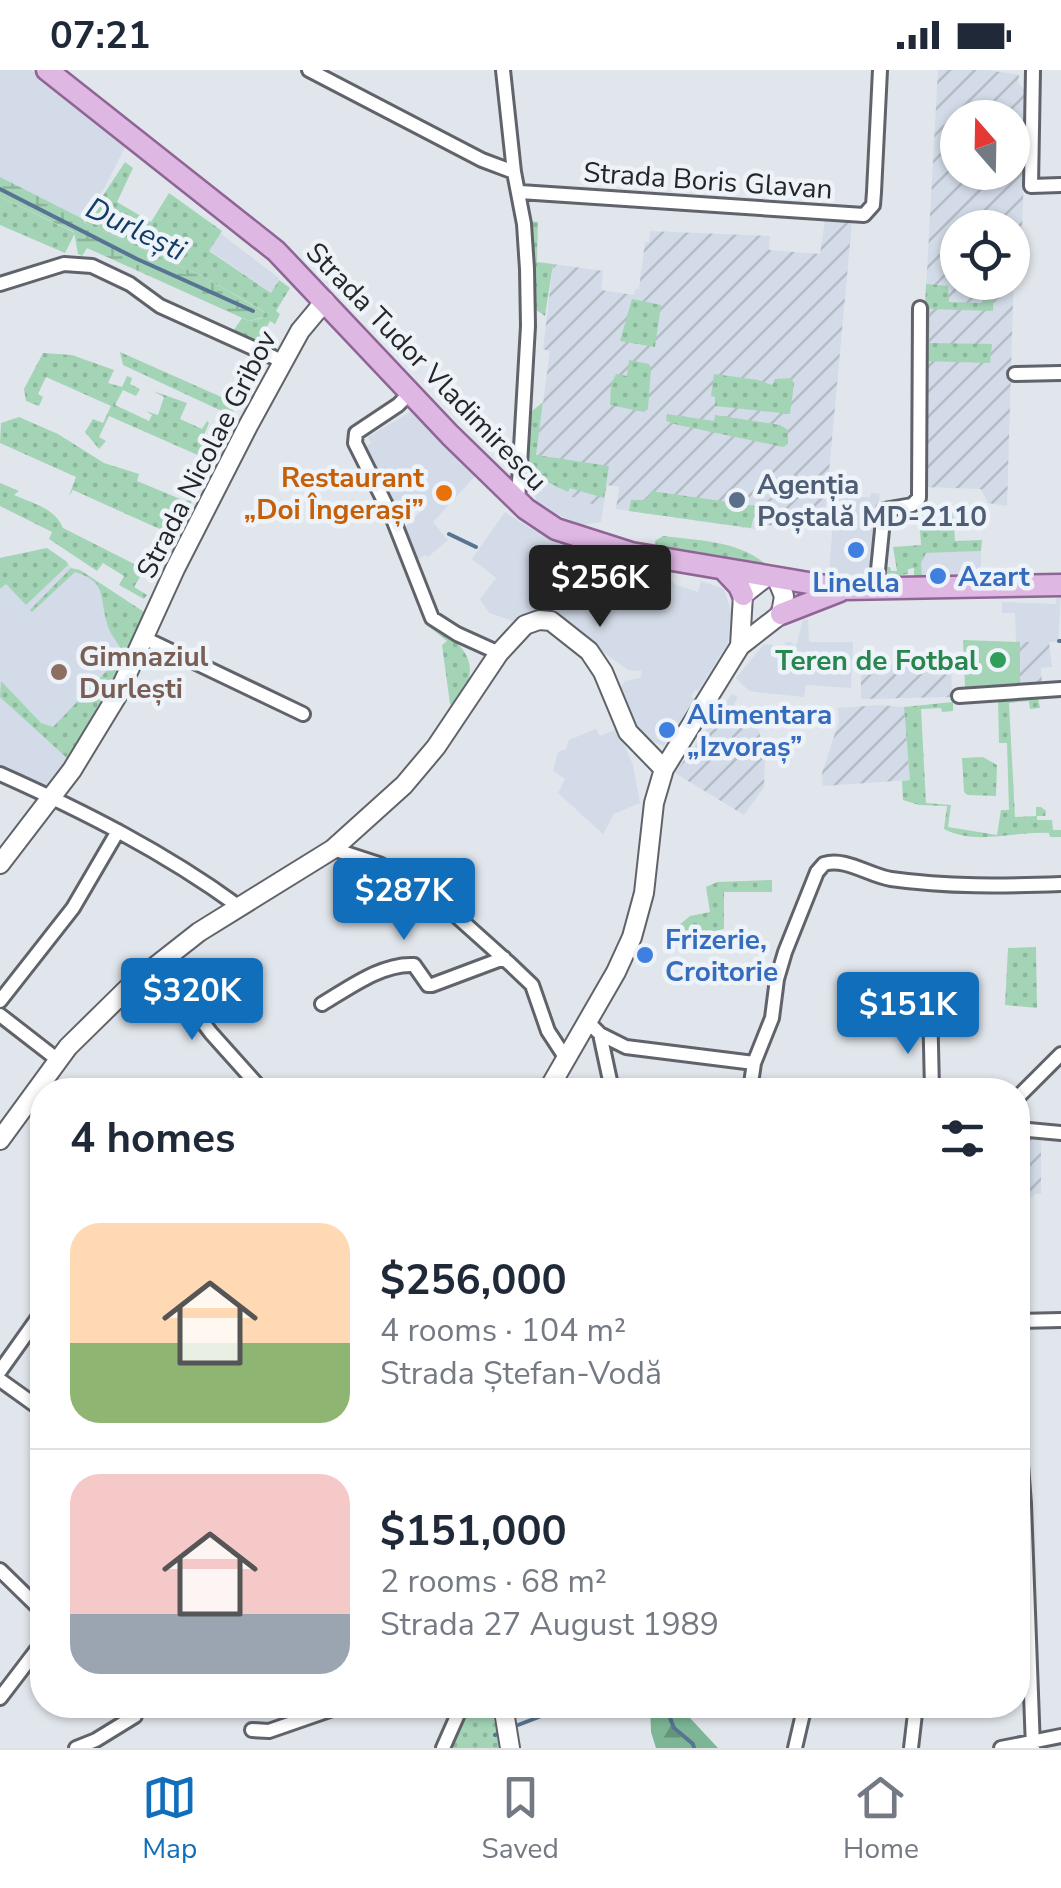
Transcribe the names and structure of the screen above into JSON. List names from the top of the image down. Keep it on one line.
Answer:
{"streets":{"main road":["Strada Tudor Vladimirescu"],"street":["Strada Boris Glavan","Strada Nicolae Gribov"]},"crossings":[["Strada Tudor Vladimirescu","Strada Nicolae Gribov"]],"water":["Durlești"],"places":["Restaurant „Doi Îngerași”","Agenția Poștală MD-2110","Linella","Azart","Teren de Fotbal","Gimnaziul Durlești","Alimentara „Izvoraș”","Frizerie, Croitorie"],"north":"top","page":{"status":"07:21","price":["$256K","$287K","$320K","$151K"],"heading":"4 homes","list":[{"name":"$256,000","note":"4 rooms · 104 m² · Strada Ștefan-Vodă"},{"name":"$151,000","note":"2 rooms · 68 m² · Strada 27 August 1989"}],"tabs":["Map","Saved","Home"]}}
